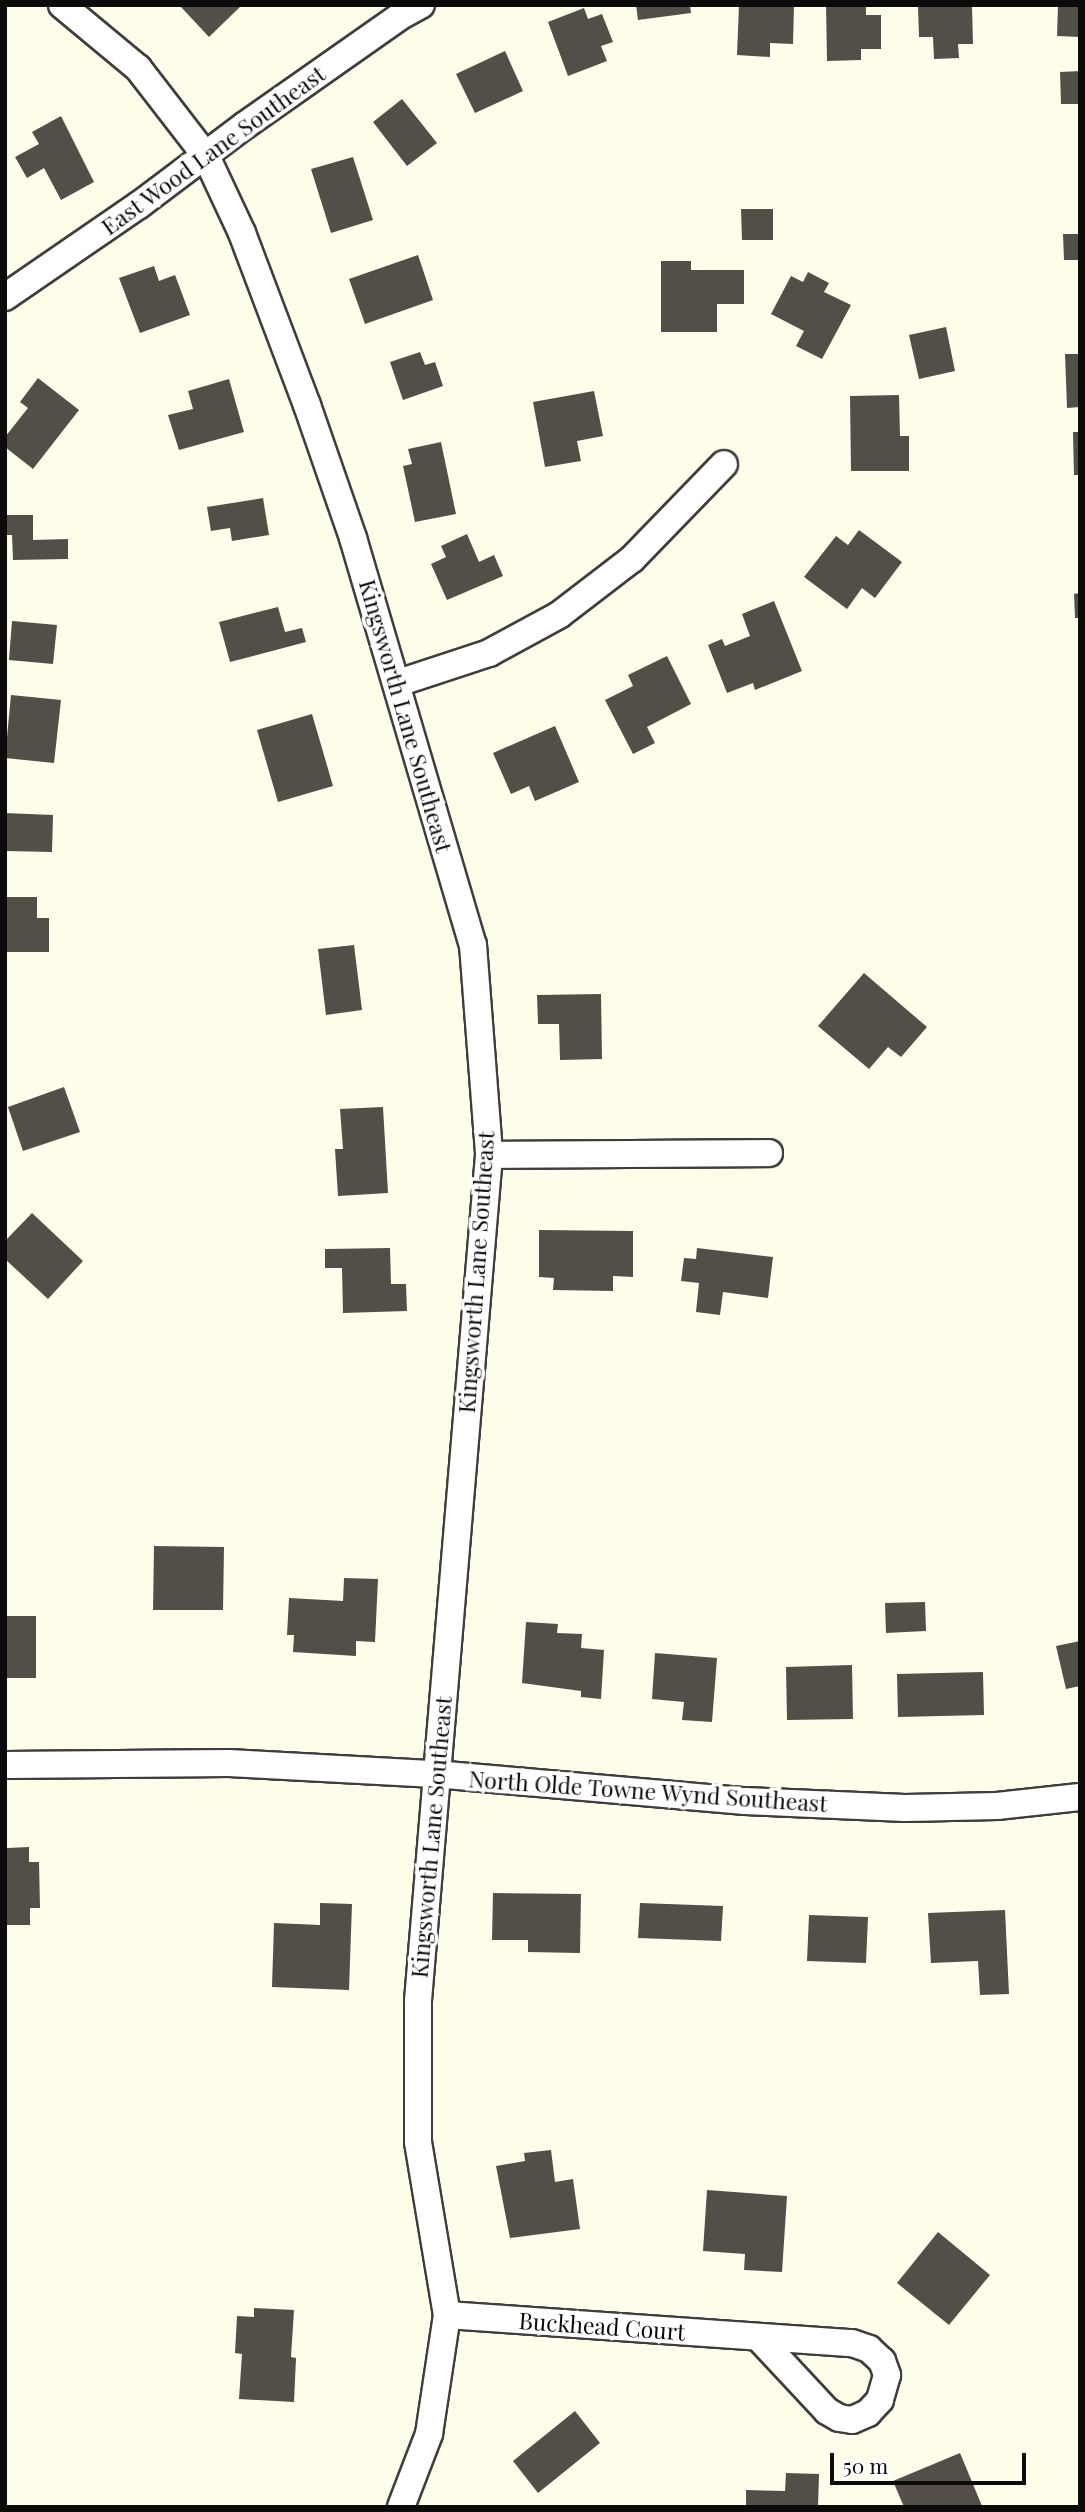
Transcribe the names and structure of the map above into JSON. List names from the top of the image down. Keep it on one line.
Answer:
{"streets":{"street":["East Wood Lane Southeast","Kingsworth Lane Southeast","North Olde Towne Wynd Southeast","Buckhead Court"]},"crossings":[["East Wood Lane Southeast","Kingsworth Lane Southeast"],["Kingsworth Lane Southeast","North Olde Towne Wynd Southeast"],["Kingsworth Lane Southeast","Buckhead Court"]],"scale_bar":"50 m"}
